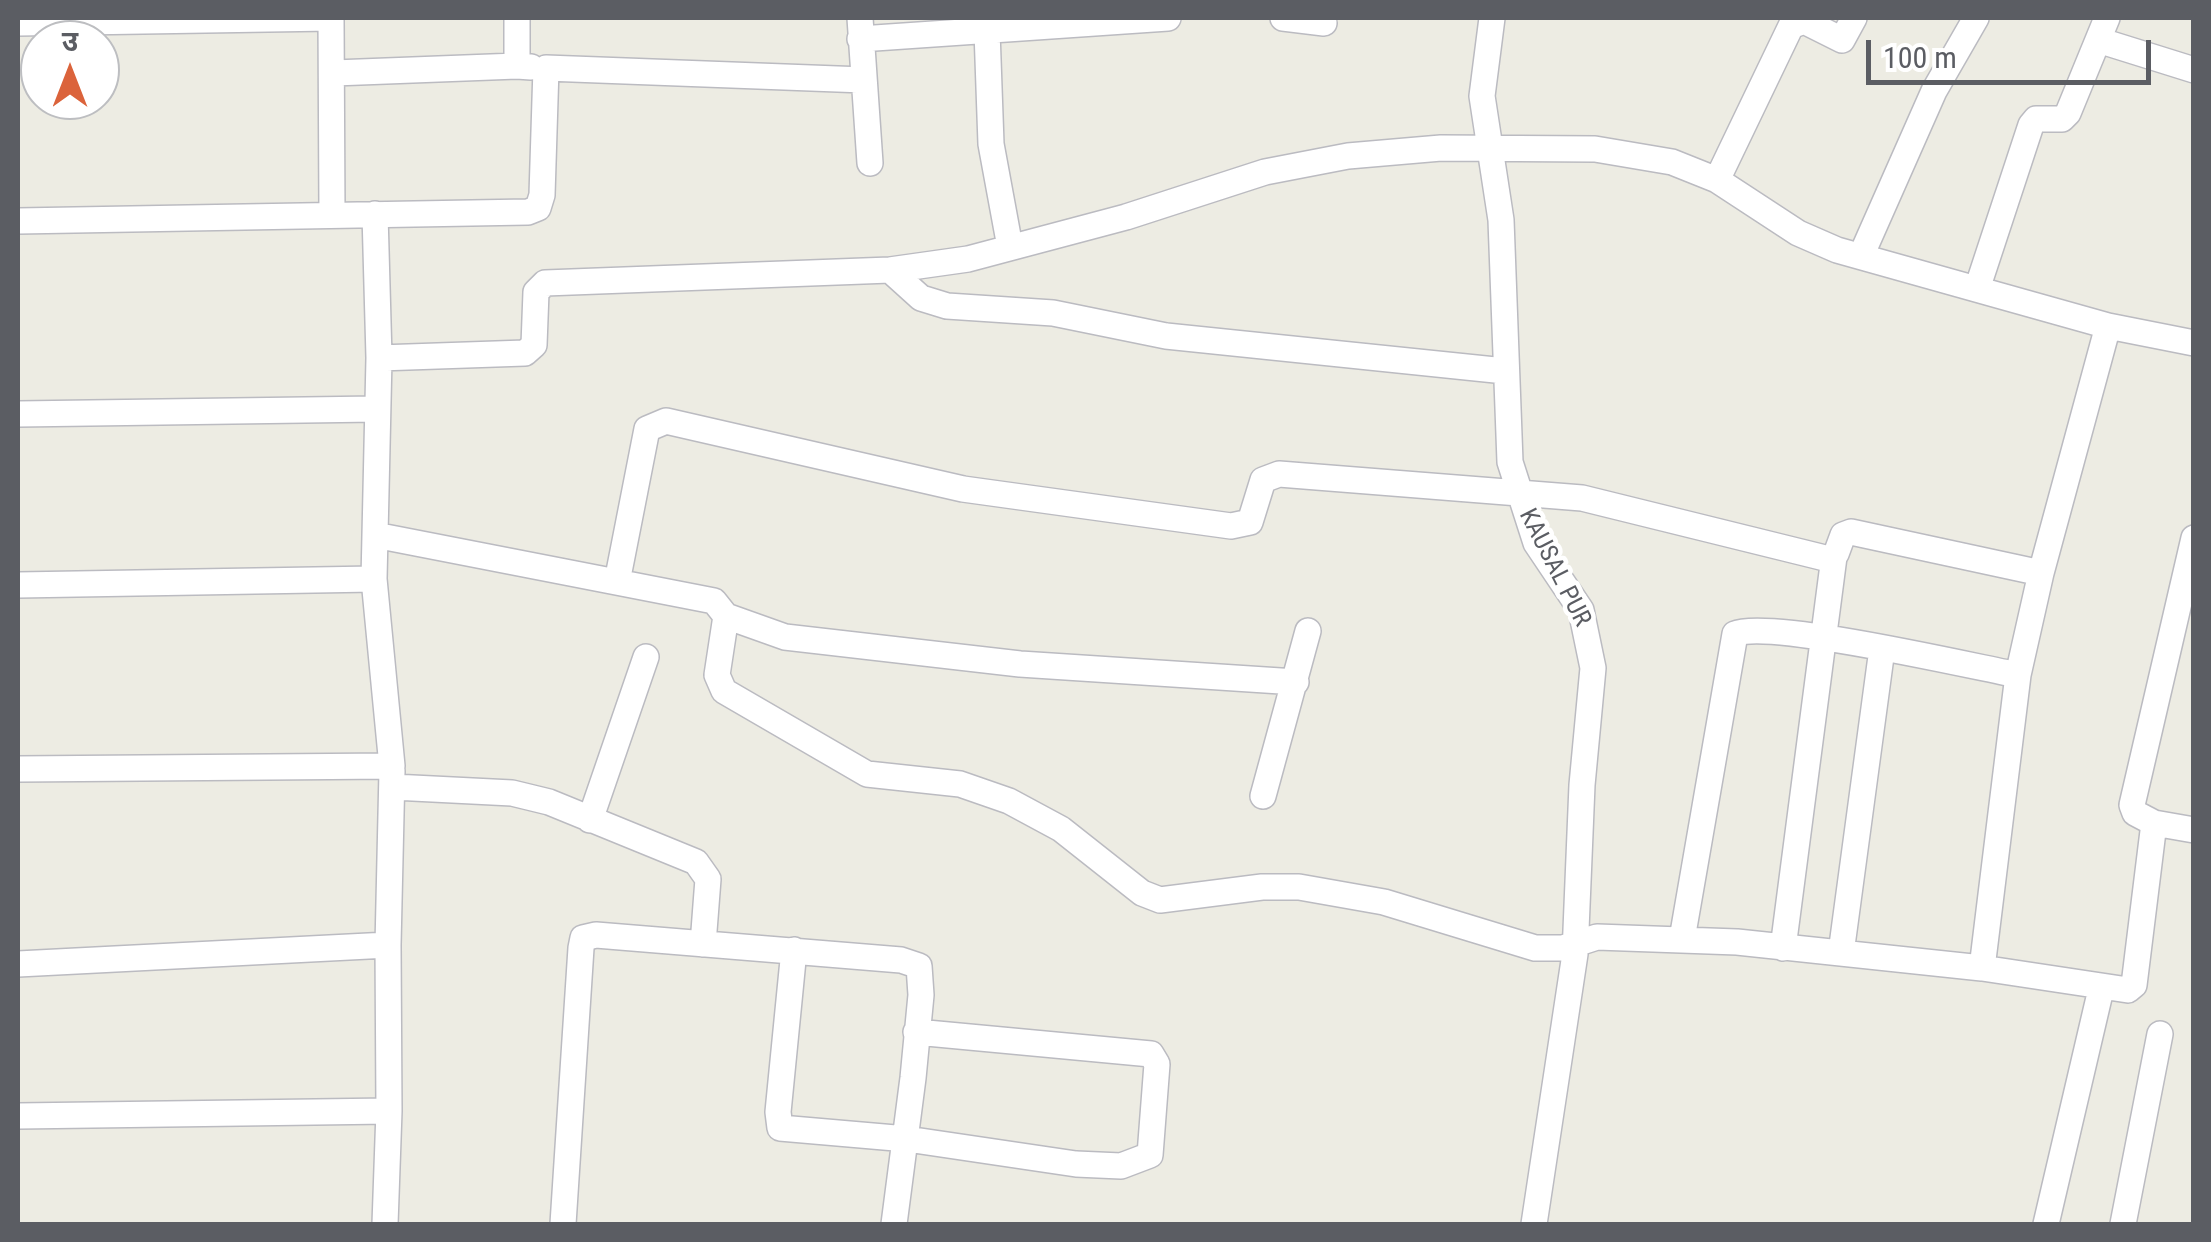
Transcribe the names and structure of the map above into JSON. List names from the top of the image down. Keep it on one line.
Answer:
{"streets":{"street":["KAUSAL PUR"]},"scale_bar":"100 m","north":"top"}
